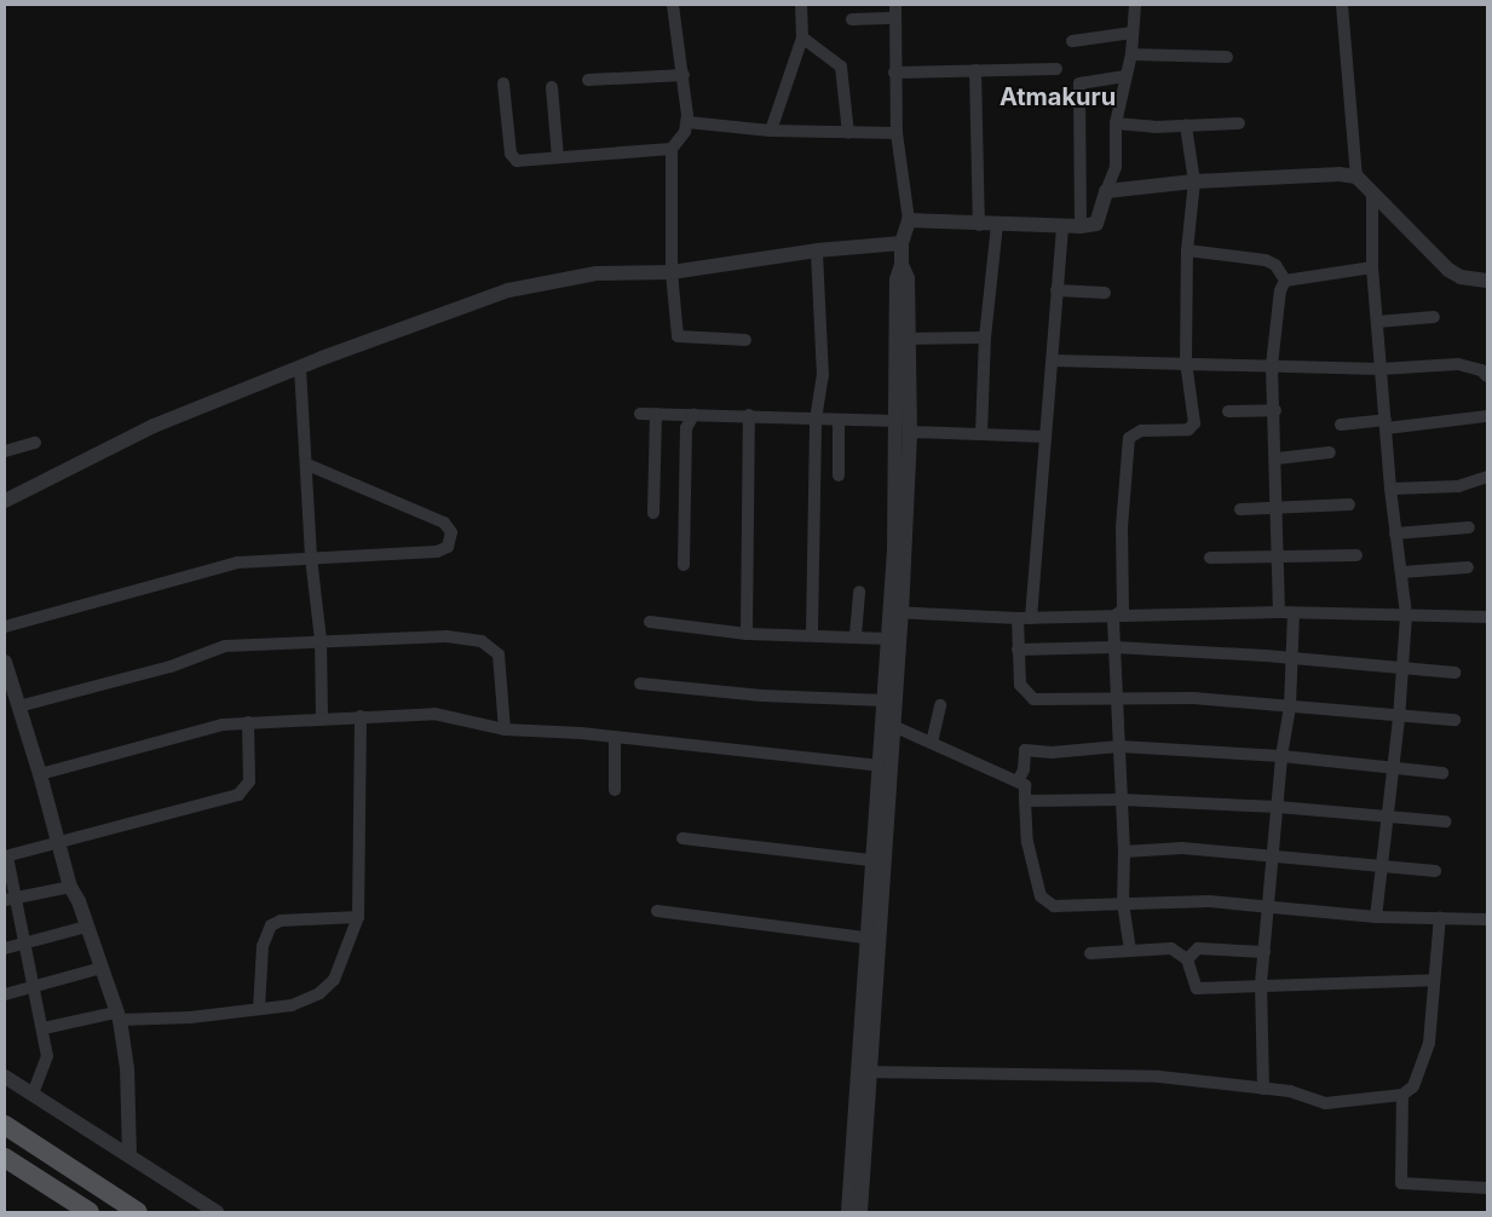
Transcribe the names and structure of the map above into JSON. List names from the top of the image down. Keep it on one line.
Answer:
{"districts":["Atmakuru"]}
